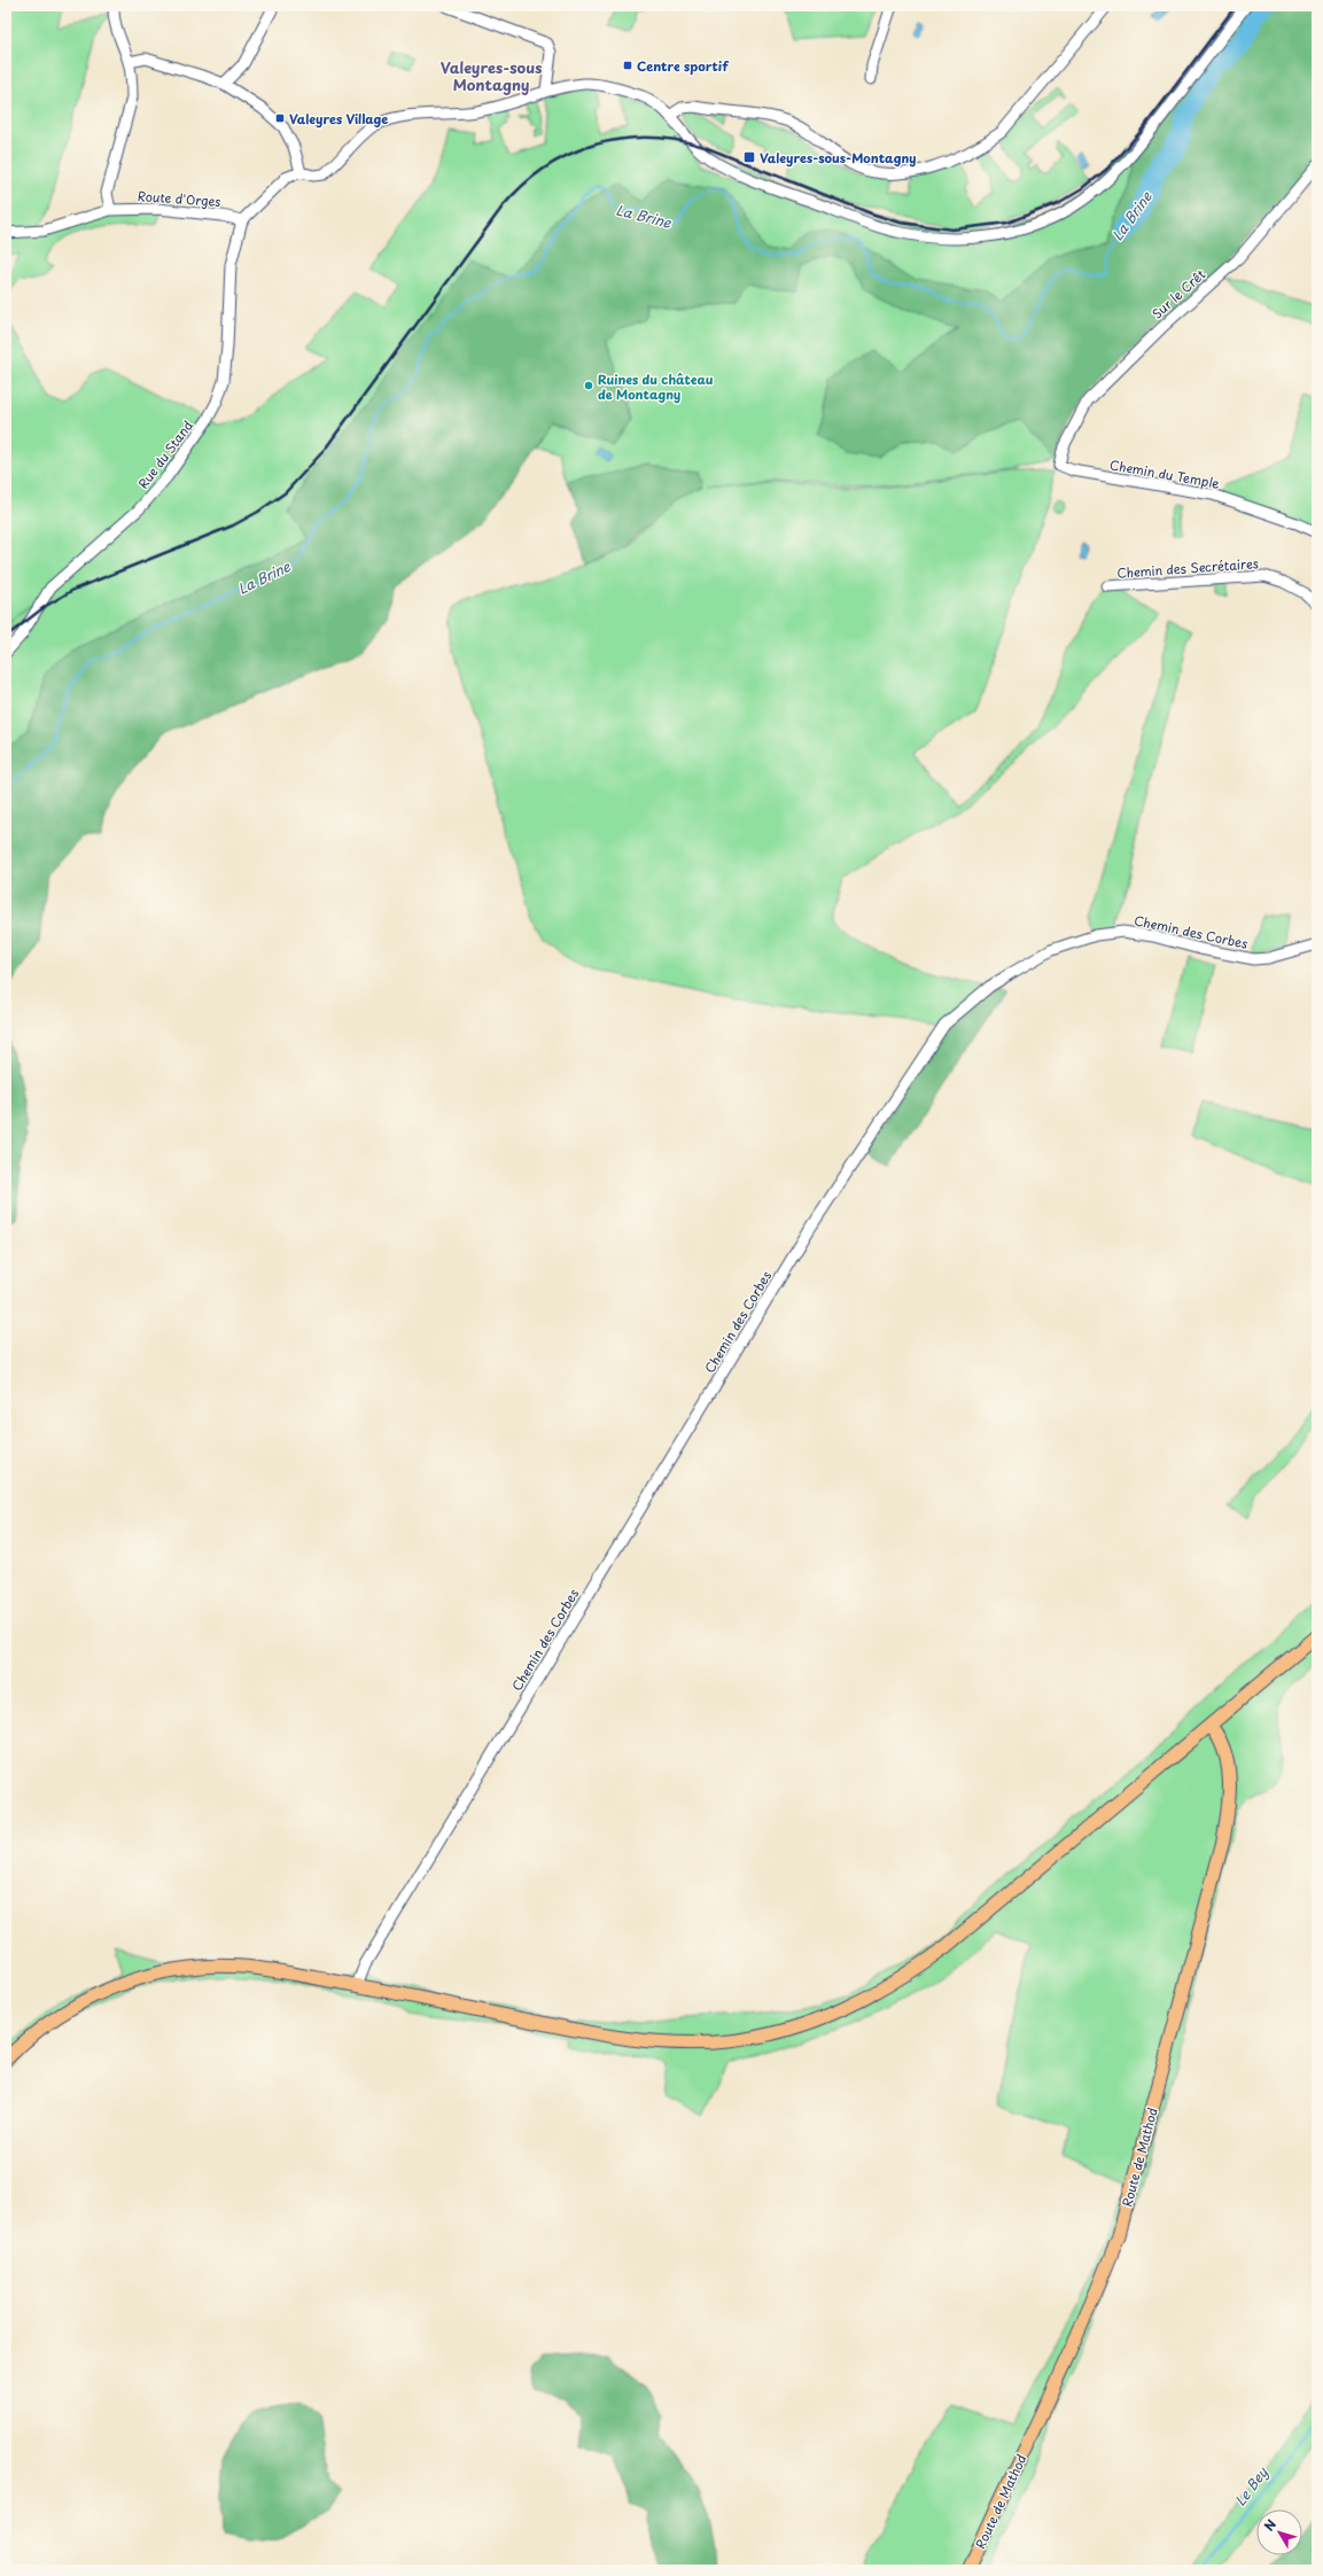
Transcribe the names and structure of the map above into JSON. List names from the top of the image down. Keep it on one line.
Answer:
{"streets":{"main road":["Route de Mathod"],"street":["Route d'Orges","Sur le Crêt","Rue du Stand","Chemin du Temple","Chemin des Secrétaires","Chemin des Corbes"]},"crossings":[["Route d'Orges","Rue du Stand"],["Sur le Crêt","Chemin du Temple"]],"districts":["Valeyres-sous Montagny"],"water":["La Brine","Le Bey"],"places":{"transit":["Centre sportif","Valeyres Village","Valeyres-sous-Montagny"],"other":["Ruines du château de Montagny"]},"north":"top left"}
